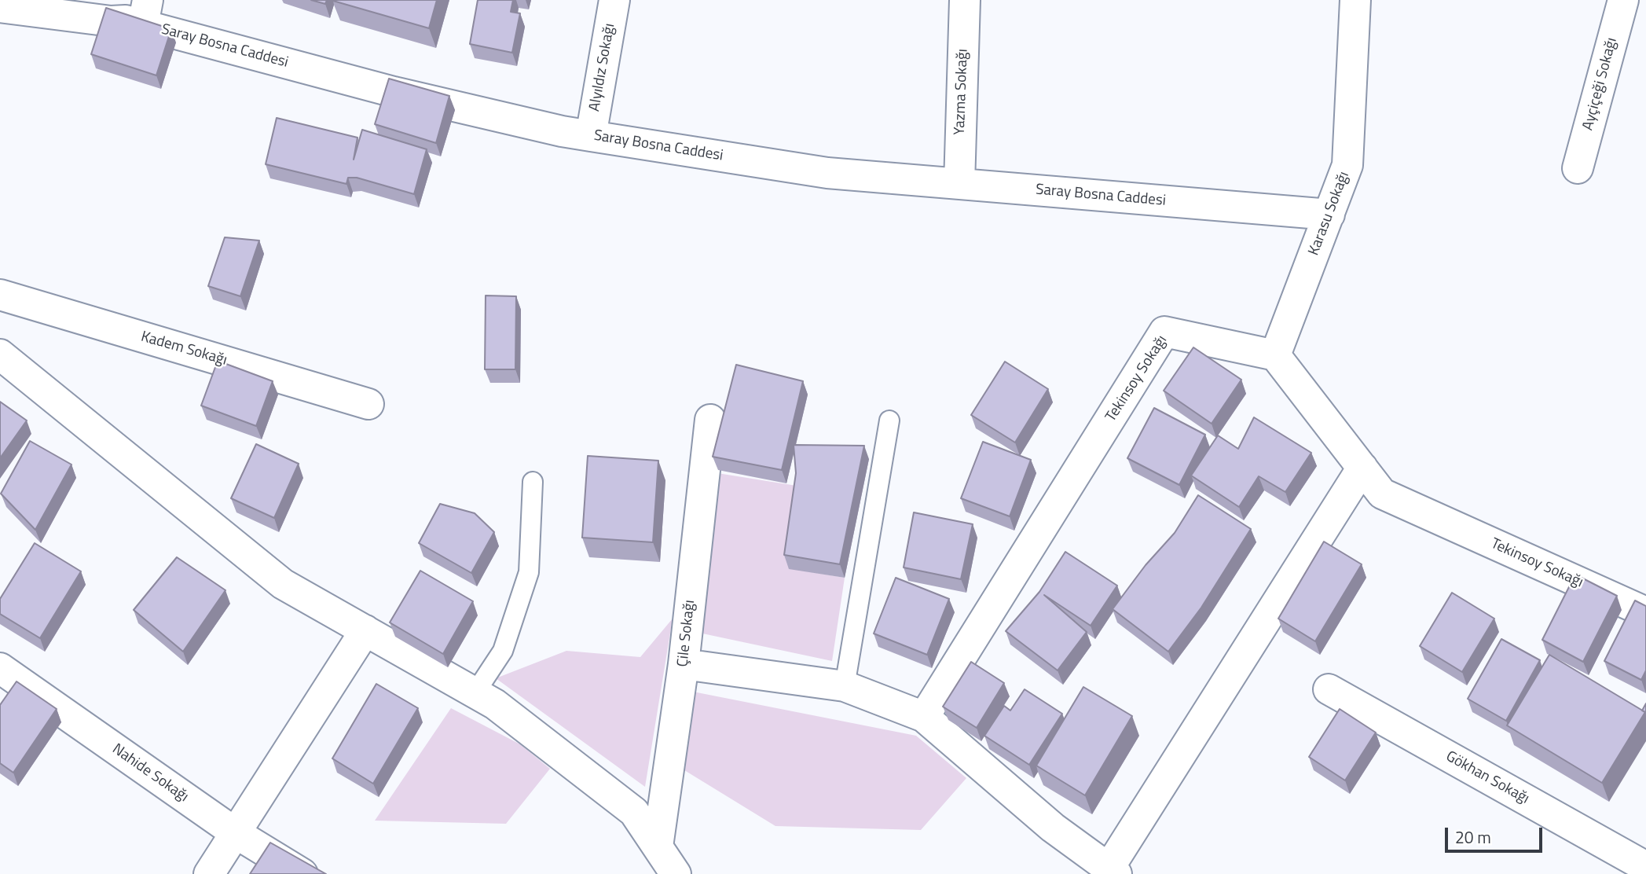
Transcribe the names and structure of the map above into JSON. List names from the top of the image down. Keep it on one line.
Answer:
{"streets":{"street":["Saray Bosna Caddesi","Alyıldız Sokağı","Ayçiçeği Sokağı","Yazma Sokağı","Karasu Sokağı","Kadem Sokağı","Tekinsoy Sokağı","Çile Sokağı","Nahide Sokağı","Gökhan Sokağı"]},"crossings":[["Saray Bosna Caddesi","Alyıldız Sokağı"],["Saray Bosna Caddesi","Yazma Sokağı"],["Saray Bosna Caddesi","Karasu Sokağı"],["Karasu Sokağı","Tekinsoy Sokağı"]],"scale_bar":"20 m"}
